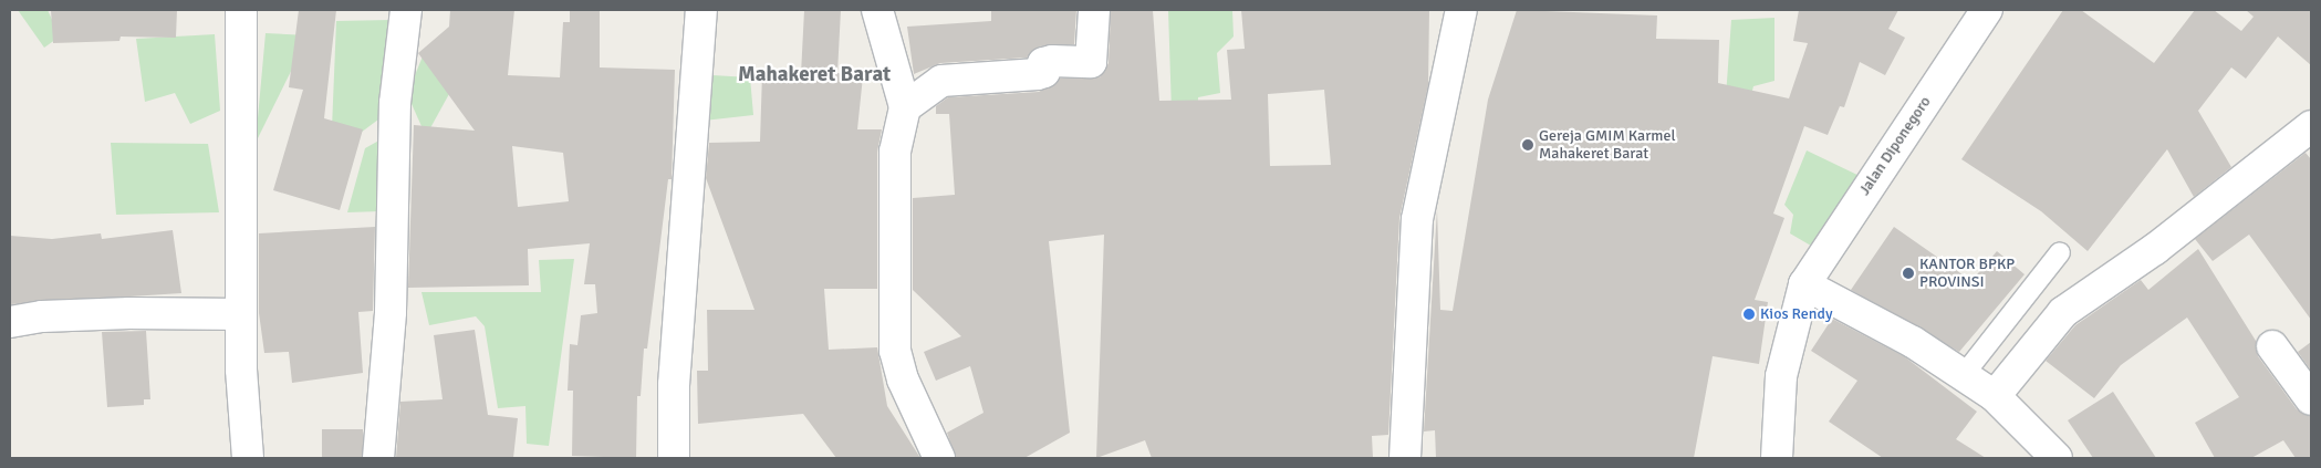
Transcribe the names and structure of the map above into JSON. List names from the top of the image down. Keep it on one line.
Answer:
{"streets":{"street":["Jalan Diponegoro"]},"districts":["Mahakeret Barat"],"places":["Gereja GMIM Karmel Mahakeret Barat","KANTOR BPKP PROVINSI","Kios Rendy"]}
